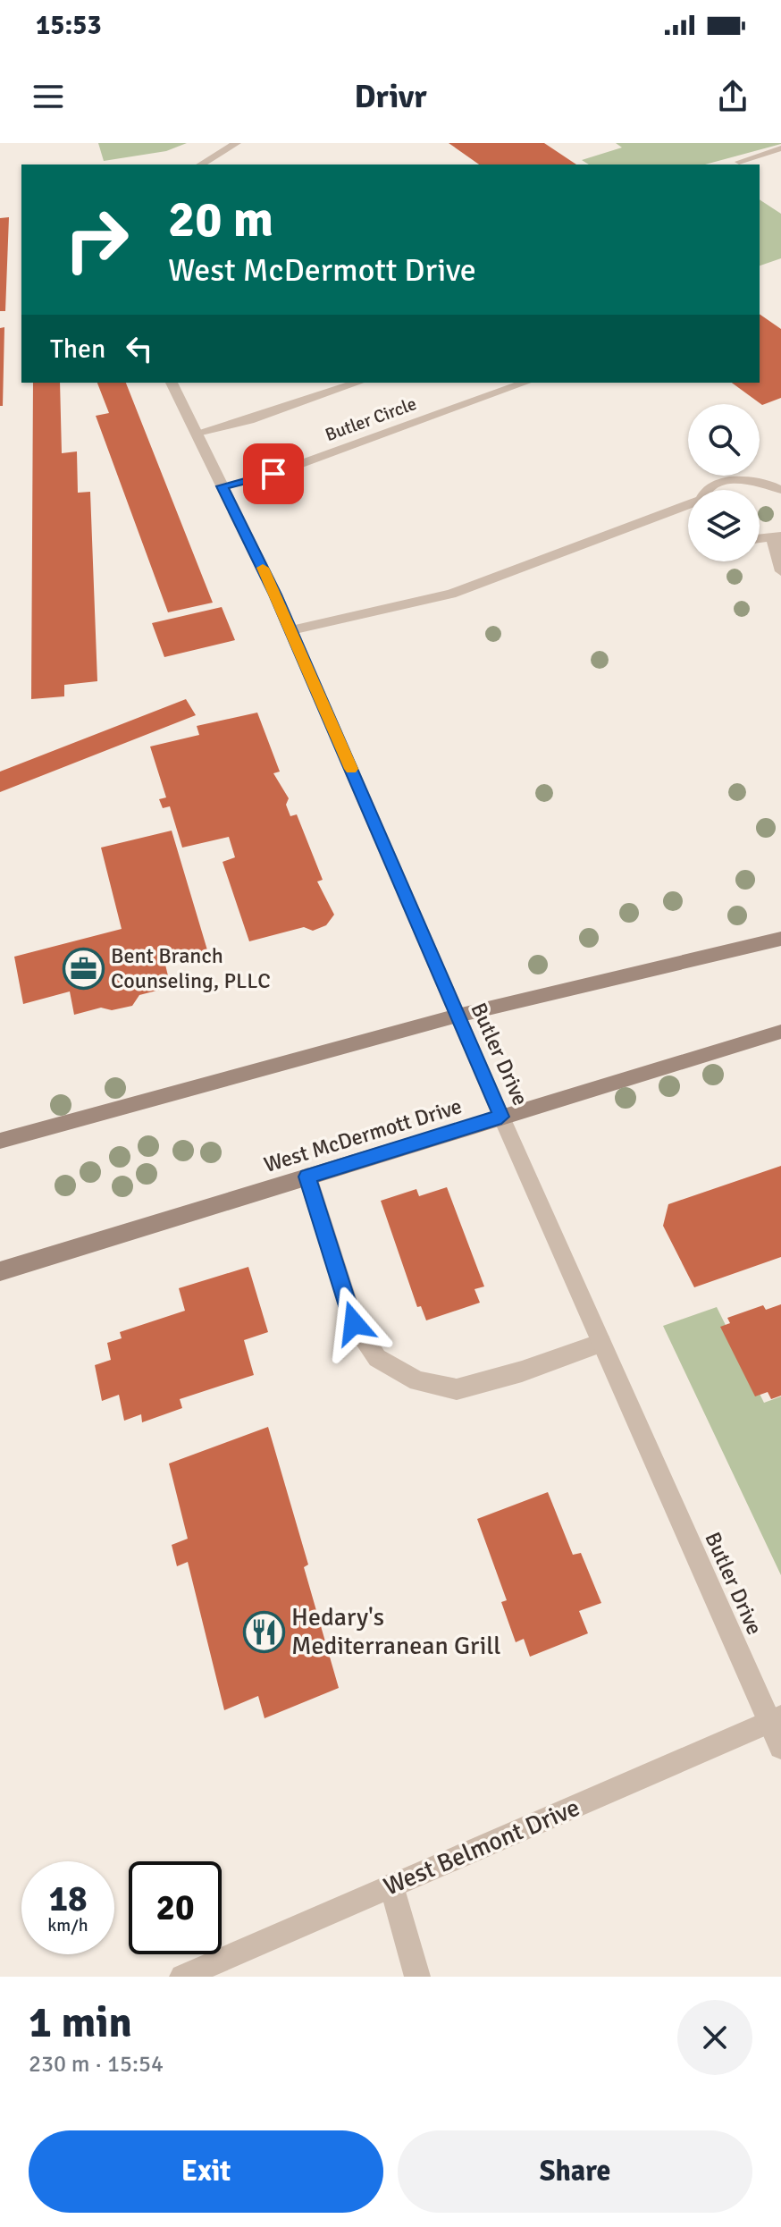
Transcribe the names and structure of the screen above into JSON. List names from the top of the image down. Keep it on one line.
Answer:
{"streets":{"main road":["West McDermott Drive"],"street":["Butler Circle","Butler Drive","West Belmont Drive"]},"crossings":[["Butler Circle","Butler Drive"],["Butler Drive","West McDermott Drive"],["Butler Drive","West Belmont Drive"]],"places":{"office":["Bent Branch Counseling, PLLC"],"restaurant":["Hedary's Mediterranean Grill"]},"page":{"status":"15:53","header":"Drivr","turn":["20 m","West McDermott Drive"],"then":"Then","speed":"18 km/h","limit":"20","heading":["1 min","230 m · 15:54"],"buttons":["Exit","Share"]}}
